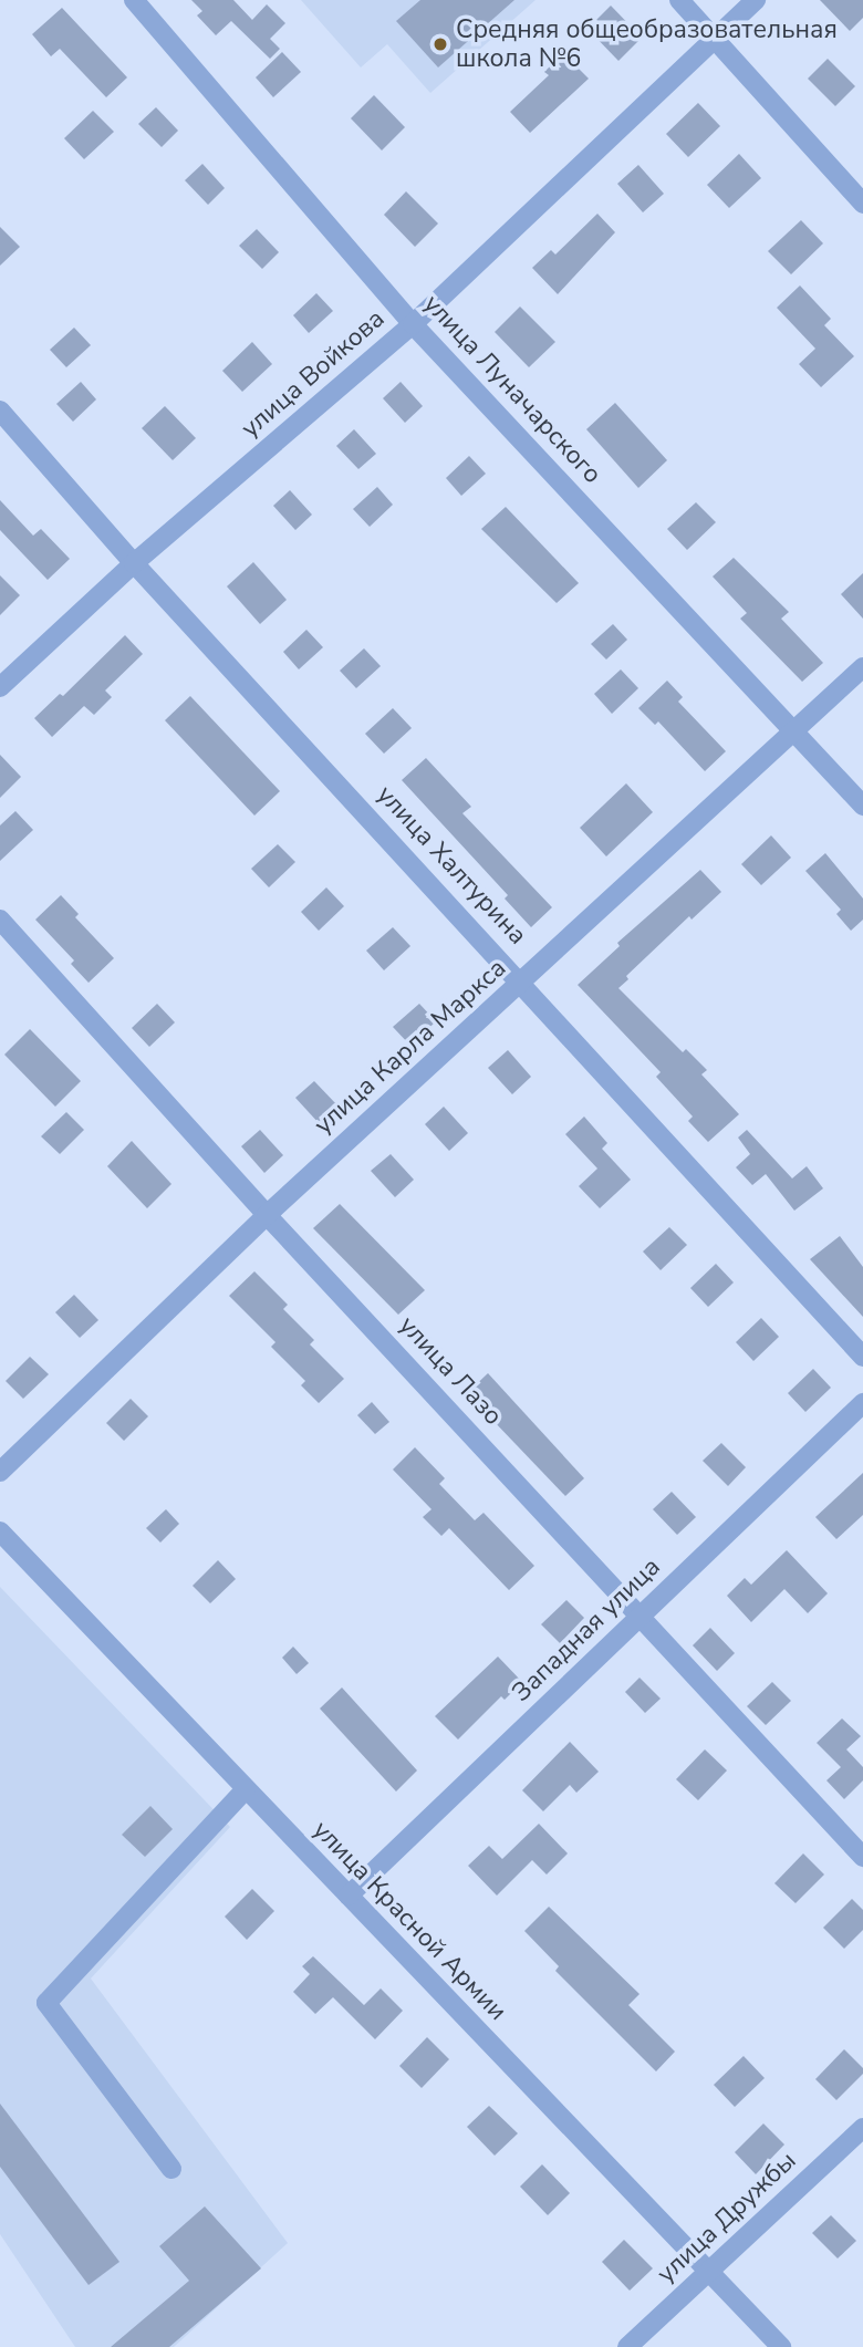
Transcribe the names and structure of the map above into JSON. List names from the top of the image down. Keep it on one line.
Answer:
{"streets":{"street":["улица Войкова","улица Луначарского","улица Халтурина","улица Карла Маркса","улица Лазо","Западная улица","улица Красной Армии","улица Дружбы"]},"crossings":[["улица Войкова","улица Луначарского"],["улица Войкова","улица Халтурина"],["улица Луначарского","улица Карла Маркса"],["улица Халтурина","улица Карла Маркса"],["улица Карла Маркса","улица Лазо"],["улица Лазо","Западная улица"],["Западная улица","улица Красной Армии"],["улица Красной Армии","улица Дружбы"]],"places":["Средняя общеобразовательная школа №6"]}
